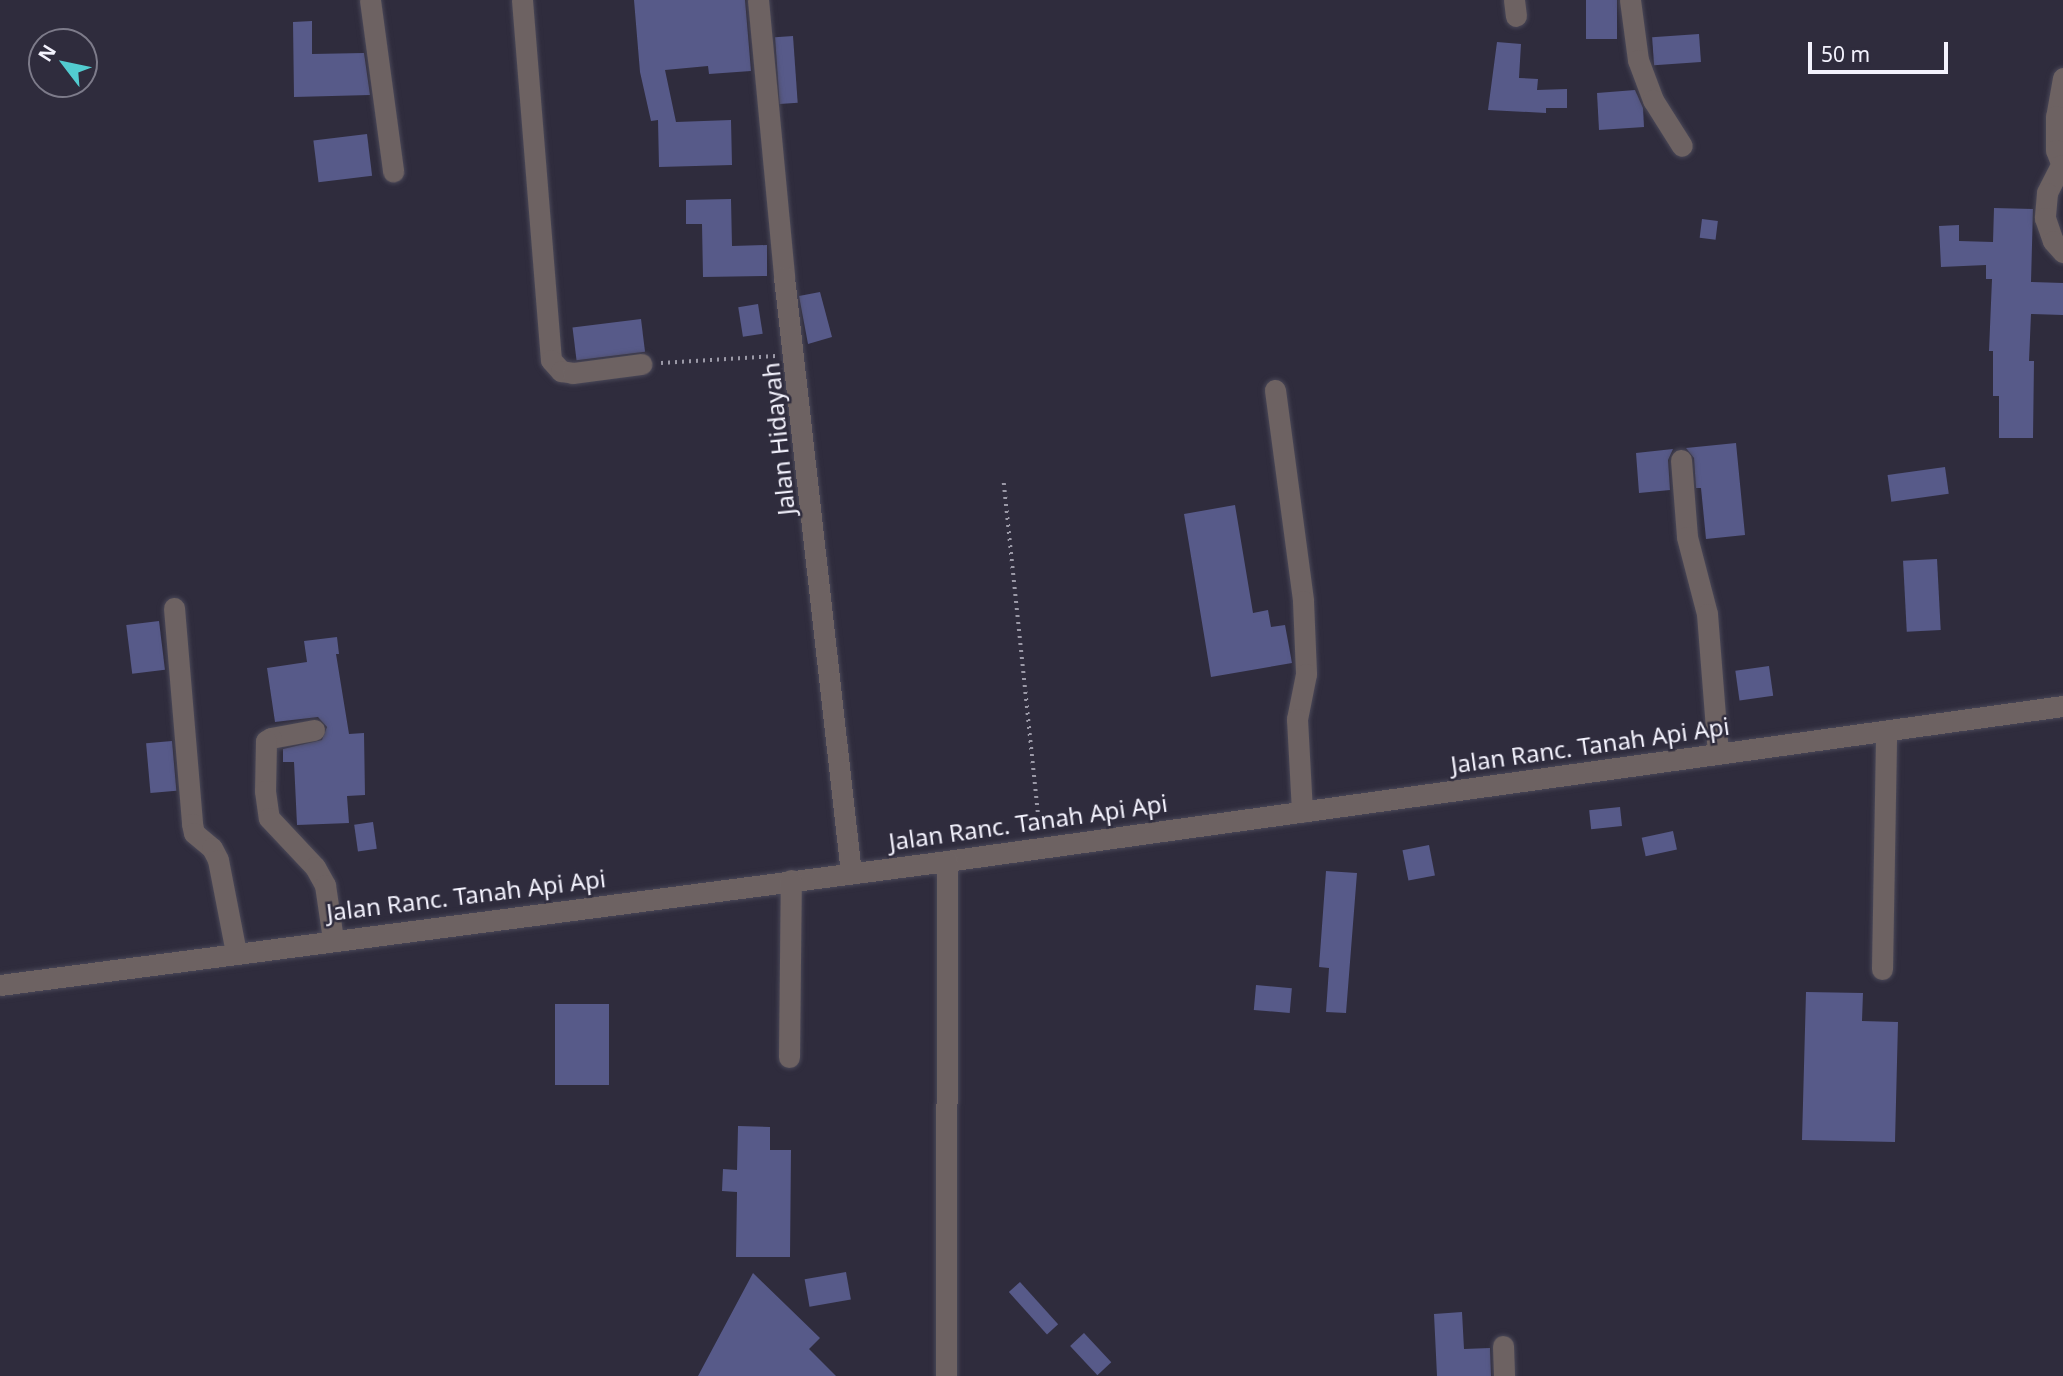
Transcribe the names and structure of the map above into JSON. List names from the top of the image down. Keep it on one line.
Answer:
{"streets":{"street":["Jalan Hidayah","Jalan Ranc. Tanah Api Api"]},"crossings":[["Jalan Hidayah","Jalan Ranc. Tanah Api Api"]],"scale_bar":"50 m","north":"top left"}
